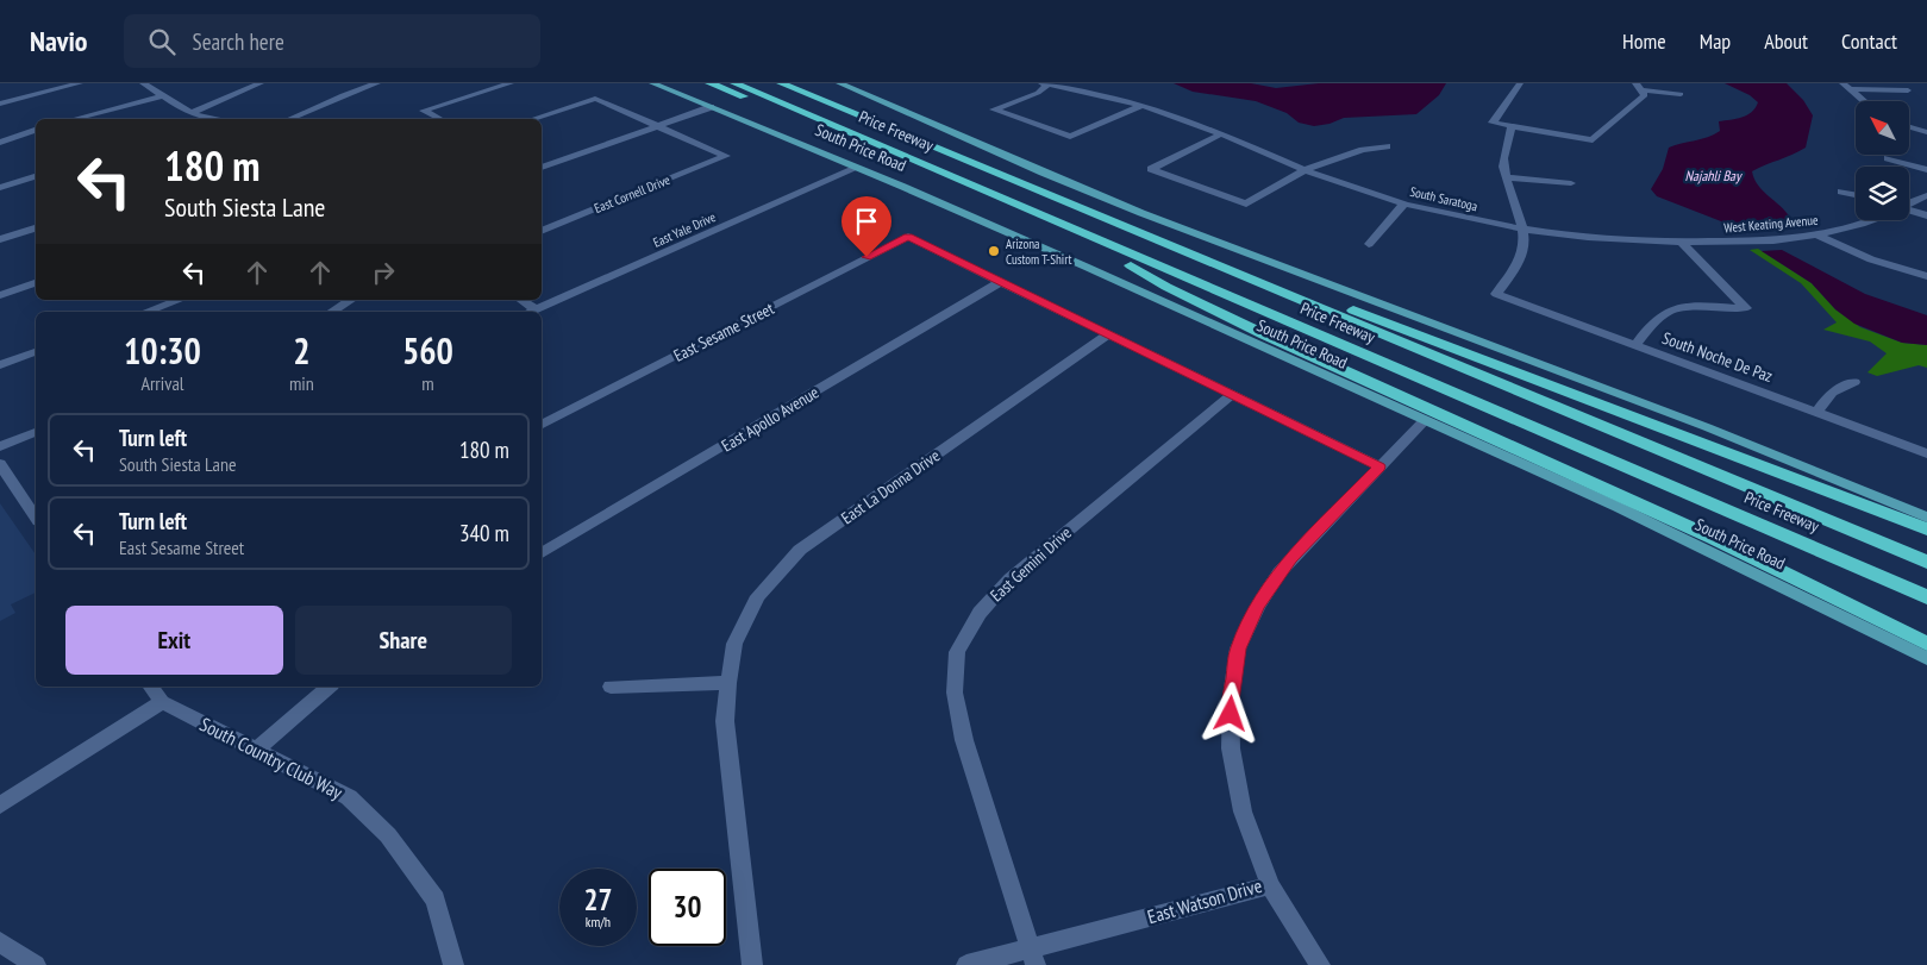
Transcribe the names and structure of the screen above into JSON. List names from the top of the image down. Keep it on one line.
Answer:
{"streets":{"highway":["Price Freeway"],"main road":["South Price Road"],"street":["East Cornell Drive","South Saratoga","West Keating Avenue","East Yale Drive","East Sesame Street","South Noche De Paz","East Apollo Avenue","East La Donna Drive","East Gemini Drive","South Country Club Way","East Watson Drive"]},"crossings":[["South Price Road","East Yale Drive"],["South Price Road","East Watson Drive"],["South Saratoga","West Keating Avenue"],["South Saratoga","South Noche De Paz"],["East Sesame Street","East Apollo Avenue"],["East Gemini Drive","East Watson Drive"]],"water":["Najahli Bay"],"places":["Arizona Custom T-Shirt"],"north":"top left","page":{"header":"Navio","search":"Search here","nav":["Home","Map","About","Contact"],"turn":["180 m","South Siesta Lane"],"eta":["10:30","Arrival","2","min","560","m"],"list":[{"name":"Turn left","note":"South Siesta Lane","value":"180 m"},{"name":"Turn left","note":"East Sesame Street","value":"340 m"}],"buttons":["Exit","Share"],"speed":"27 km/h","limit":"30"}}
